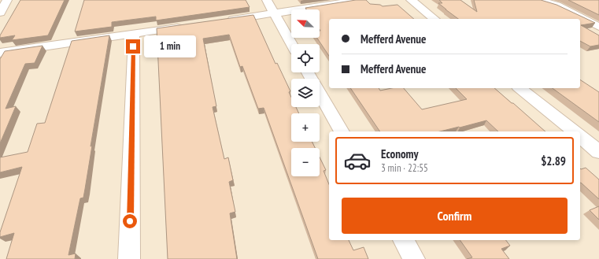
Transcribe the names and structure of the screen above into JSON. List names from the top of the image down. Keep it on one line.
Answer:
{"north":"top left","page":{"map_buttons":["+","−"],"banner":["Mefferd Avenue","Mefferd Avenue"],"bubble":"1 min","list":[{"name":"Economy","note":"3 min · 22:55","value":"$2.89"}],"buttons":"Confirm"}}
